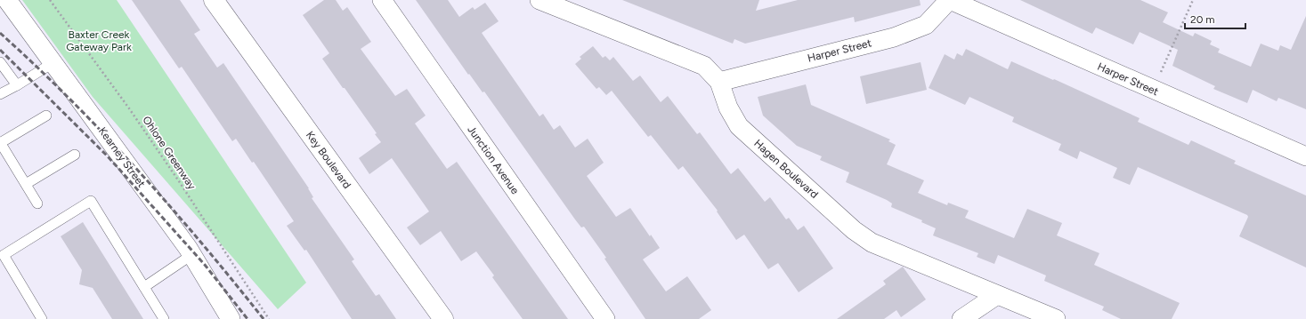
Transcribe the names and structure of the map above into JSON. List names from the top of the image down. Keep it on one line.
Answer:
{"streets":{"street":["Harper Street","Kearney Street","Key Boulevard","Junction Avenue","Hagen Boulevard"],"path":["Ohlone Greenway"]},"crossings":[["Harper Street","Hagen Boulevard"]],"parks":["Baxter Creek Gateway Park"],"scale_bar":"20 m"}
